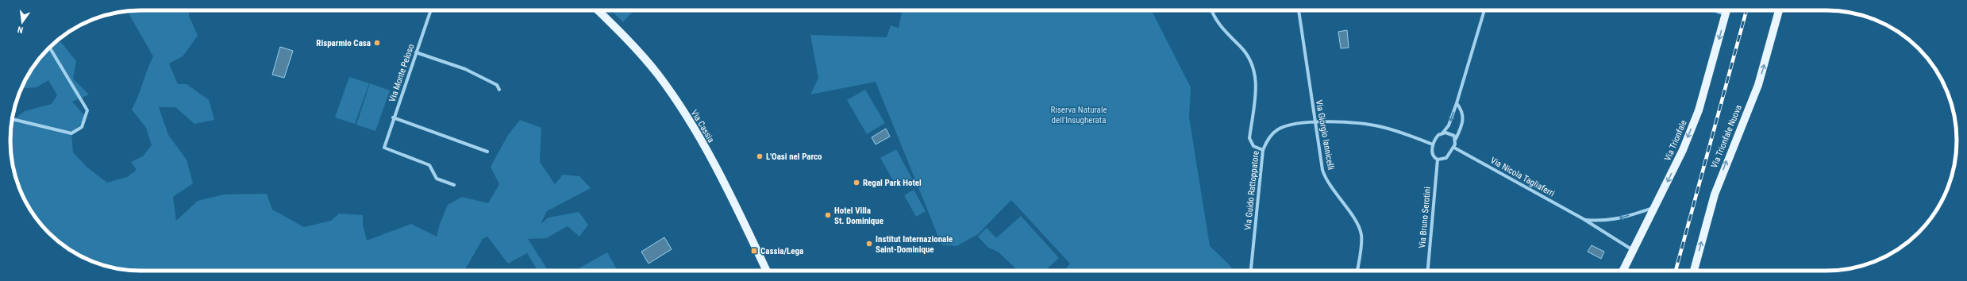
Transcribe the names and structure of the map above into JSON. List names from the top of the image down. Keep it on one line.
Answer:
{"streets":{"main road":["Via Cassia","Via Trionfale Nuova","Via Trionfale"],"street":["Via Monte Peloso","Via Giorgio Iannicelli","Via Nicola Tagliaferri","Via Guido Rattoppatore","Via Bruno Serotini"]},"crossings":[["Via Giorgio Iannicelli","Via Guido Rattoppatore"],["Via Trionfale","Via Nicola Tagliaferri"],["Via Nicola Tagliaferri","Via Bruno Serotini"]],"one_way":["Via Trionfale Nuova","Via Trionfale"],"parks":["Riserva Naturale dell'Insugherata"],"places":{"other":["Risparmio Casa","L'Oasi nel Parco","Regal Park Hotel","Hotel Villa St. Dominique","Institut Internazionale Saint-Dominique"],"transit":["Cassia/Lega"]},"north":"bottom"}
